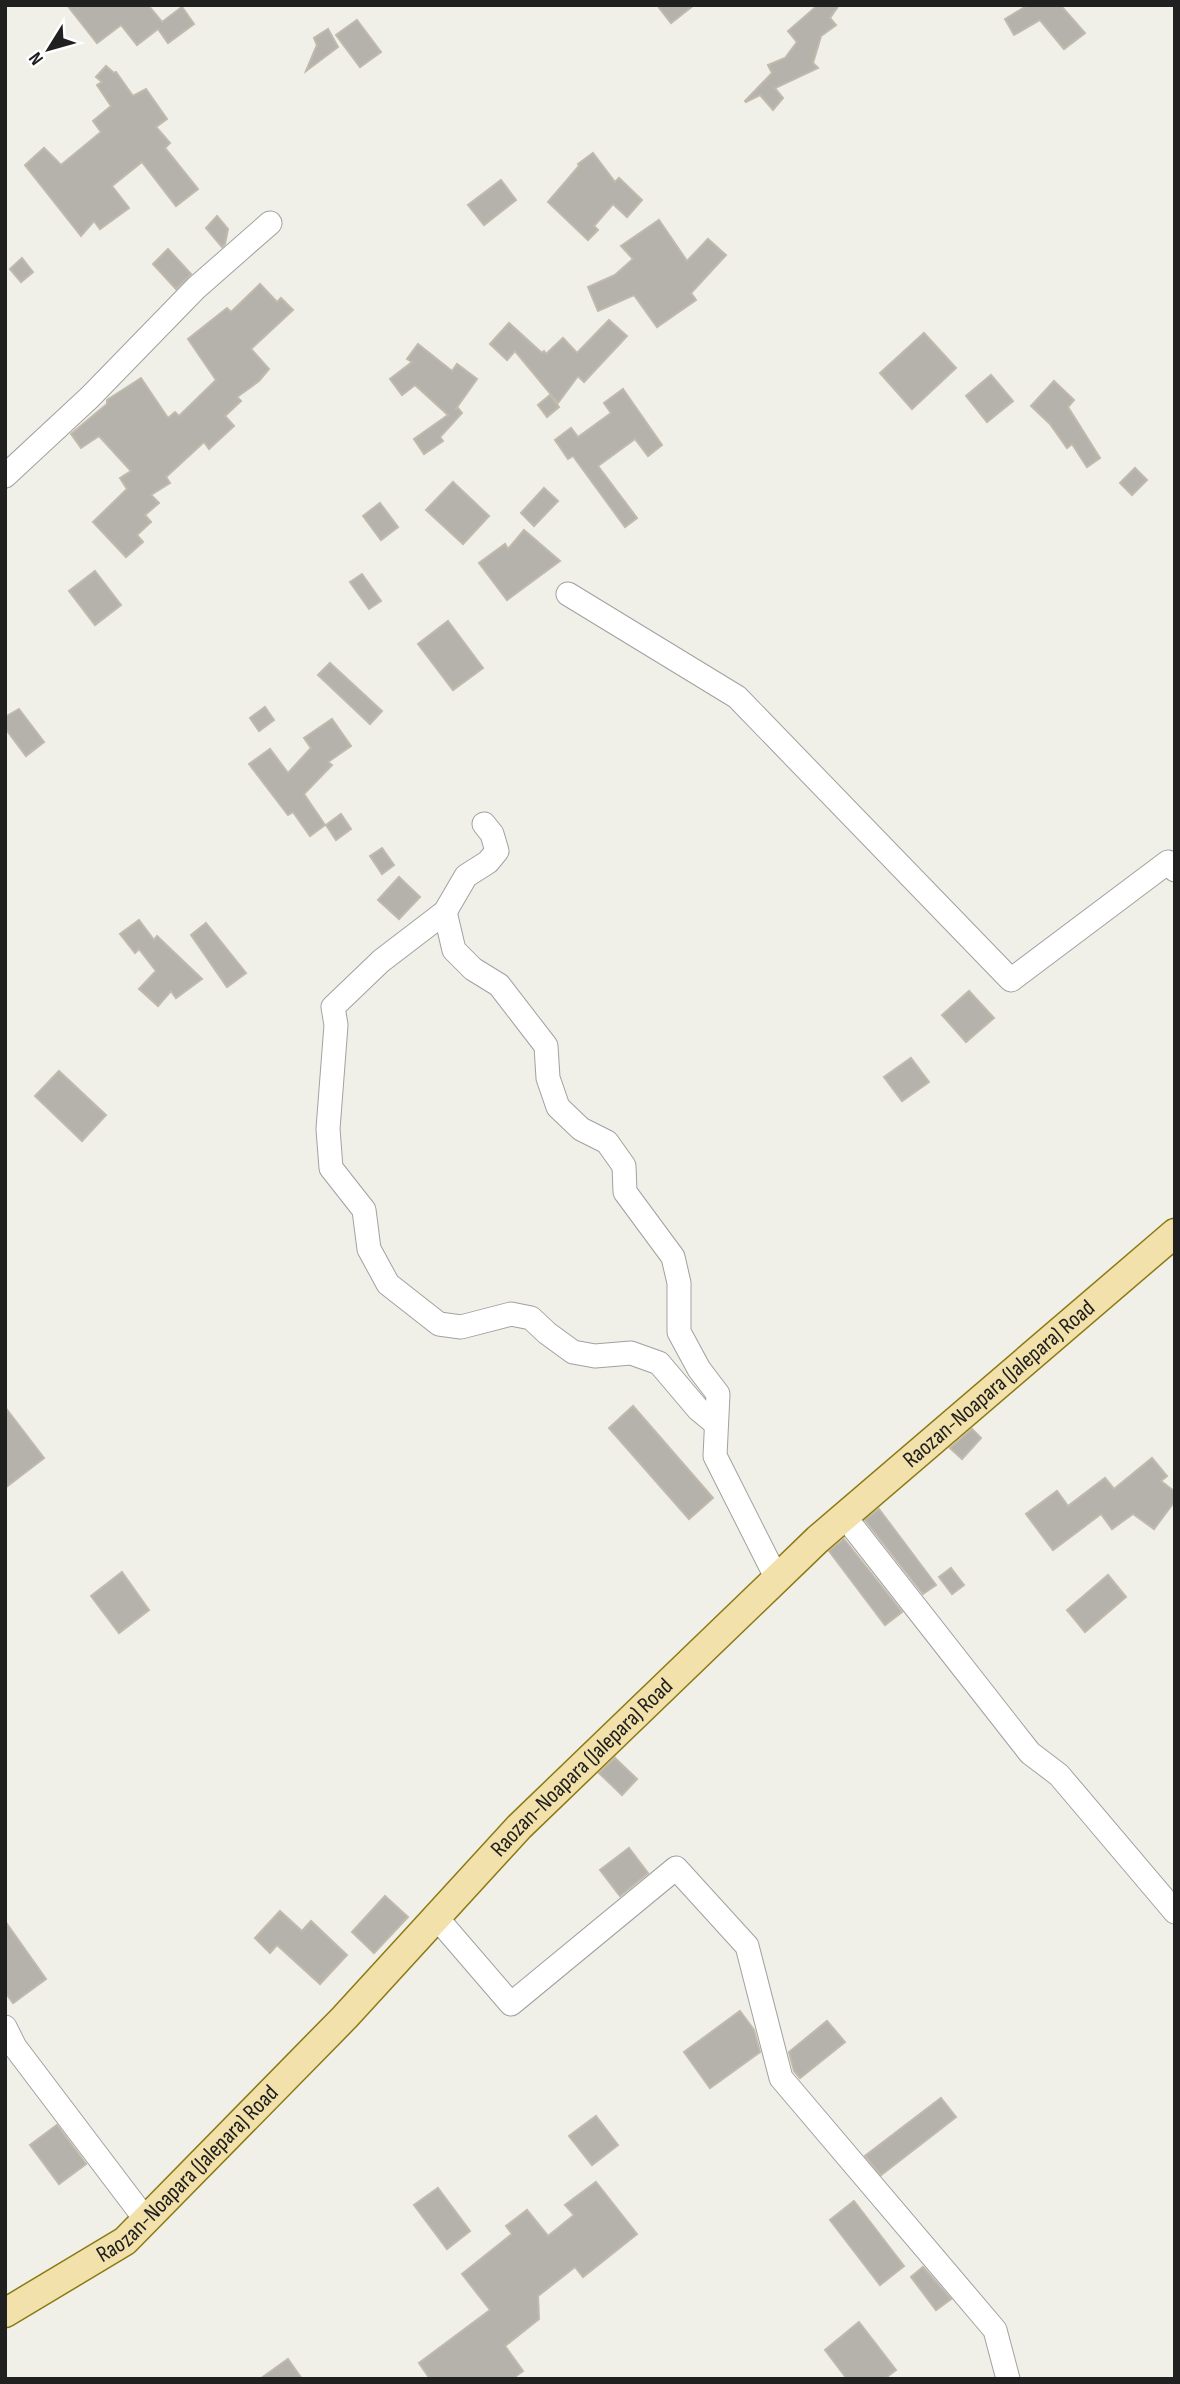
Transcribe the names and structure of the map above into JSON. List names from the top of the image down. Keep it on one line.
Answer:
{"streets":{"main road":["Raozan-Noapara (Jalepara) Road"]},"north":"bottom left"}
